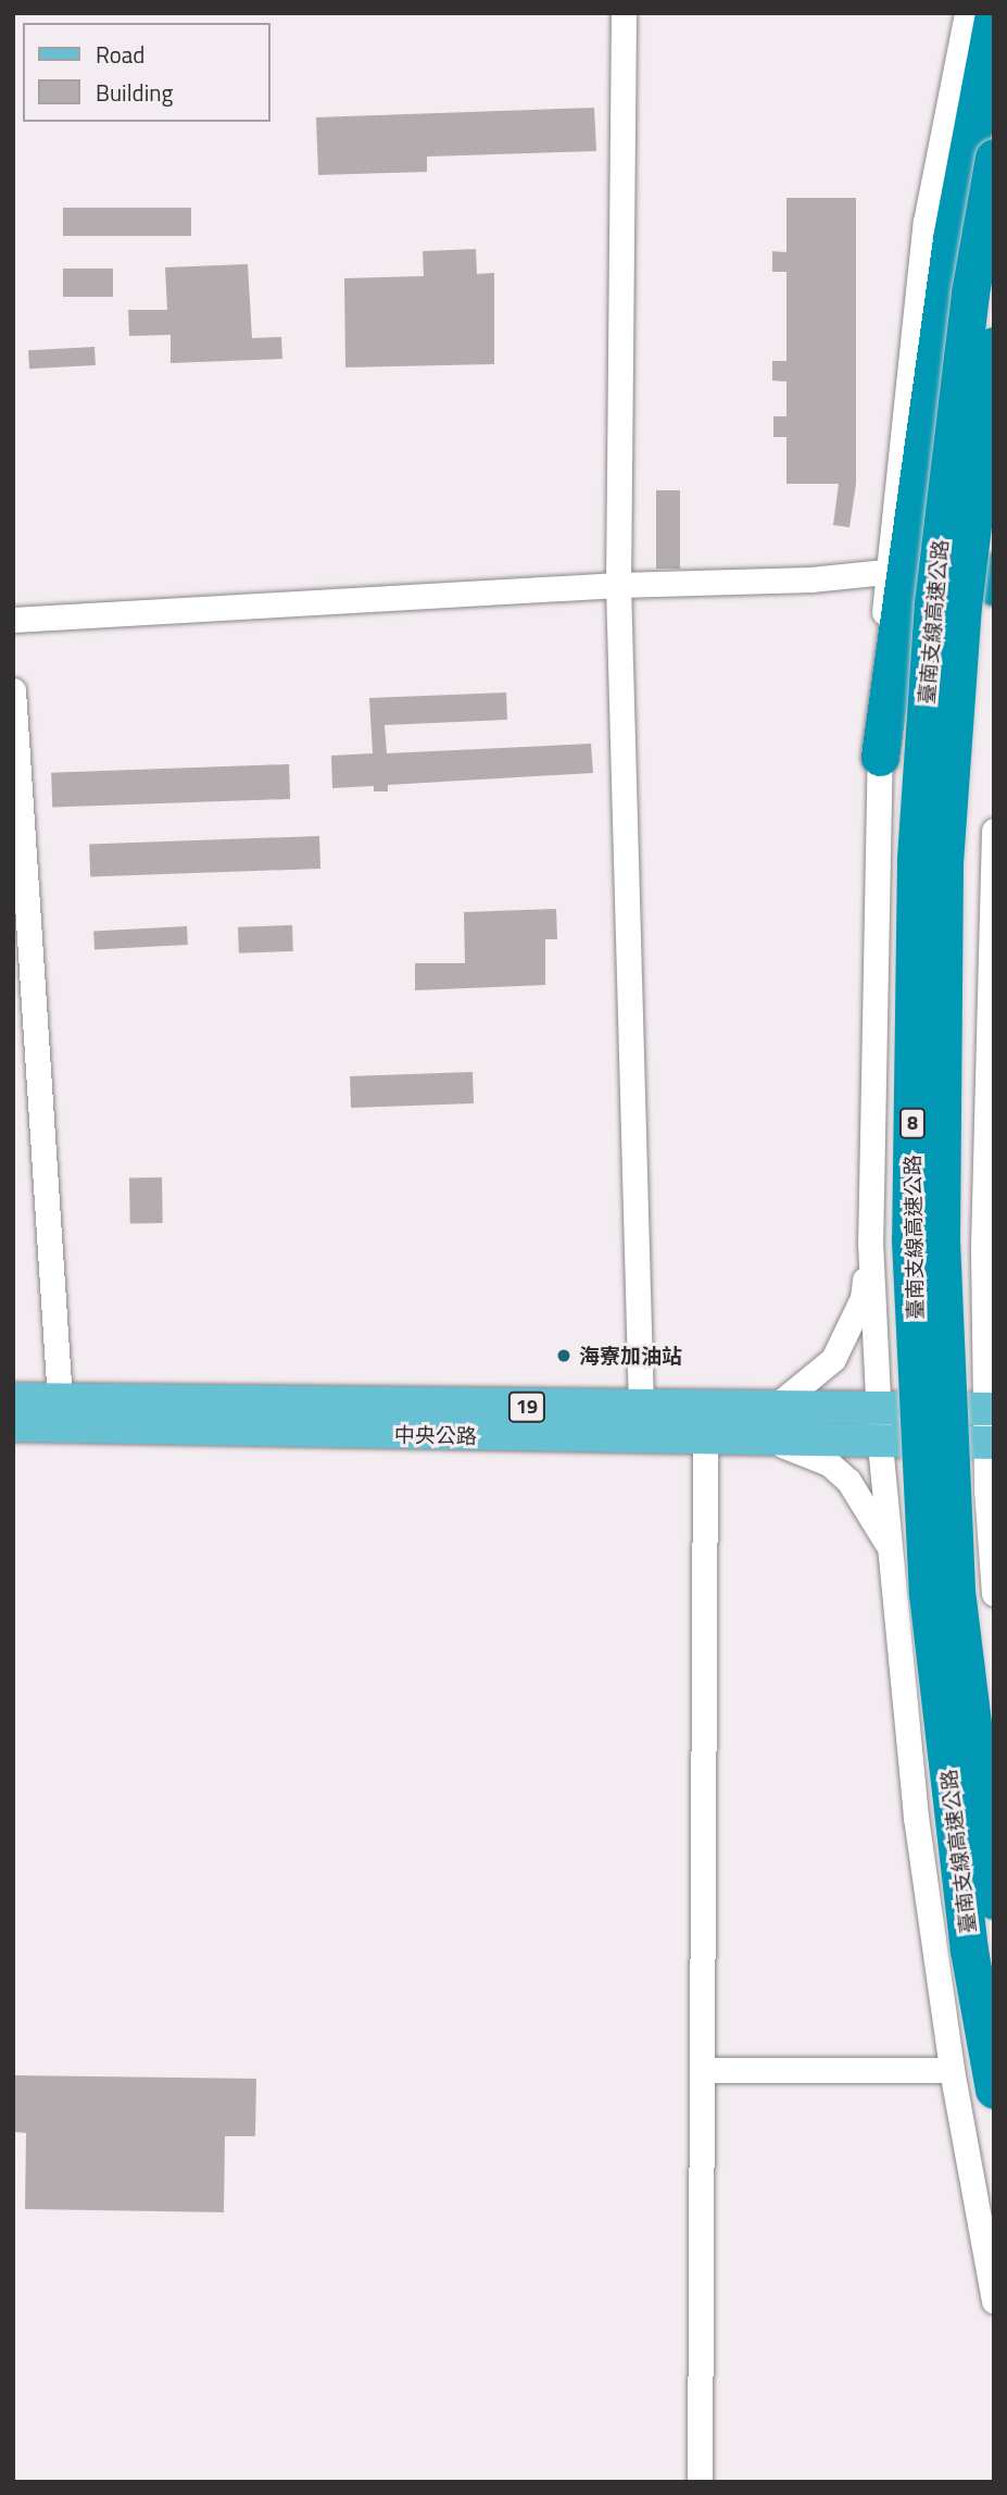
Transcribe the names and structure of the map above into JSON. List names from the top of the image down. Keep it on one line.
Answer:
{"streets":{"highway":["臺南支線高速公路","8"],"main road":["19","中央公路"]},"places":["海寮加油站"],"legend":["Road","Building"]}
